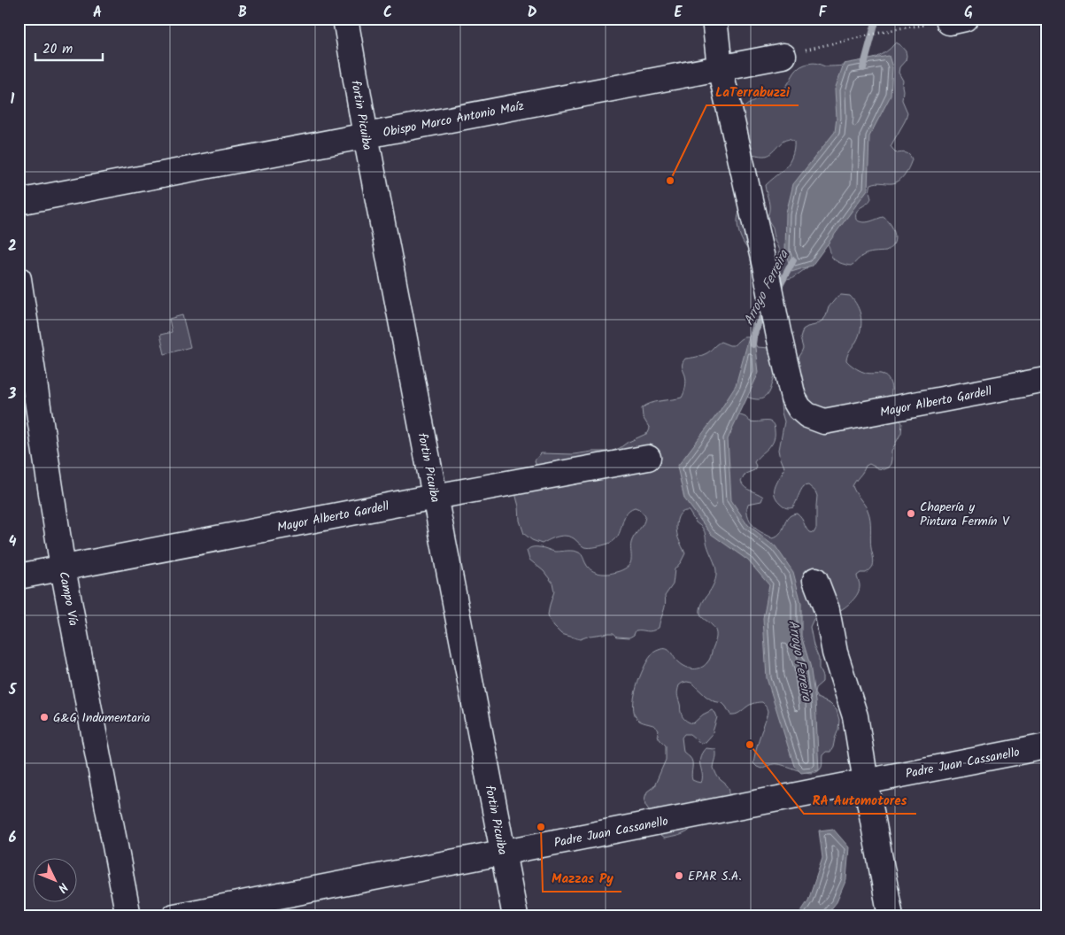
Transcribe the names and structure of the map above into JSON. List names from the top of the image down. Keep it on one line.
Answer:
{"streets":{"street":["fortin Picuiba","Obispo Marco Antonio Maíz","Mayor Alberto Gardell","Campo Vía","Padre Juan Cassanello"]},"crossings":[["fortin Picuiba","Obispo Marco Antonio Maíz"],["fortin Picuiba","Mayor Alberto Gardell"],["fortin Picuiba","Padre Juan Cassanello"],["Obispo Marco Antonio Maíz","Mayor Alberto Gardell"],["Mayor Alberto Gardell","Campo Vía"]],"water":["Arroyo Ferreira"],"places":["LaTerrabuzzi","Chapería y Pintura Fermín V","G&G Indumentaria","RA Automotores","Mazzas Py","EPAR S.A."],"scale_bar":"20 m","north":"bottom right","grid":{"columns":["A","B","C","D","E","F","G"],"rows":["1","2","3","4","5","6"]}}
